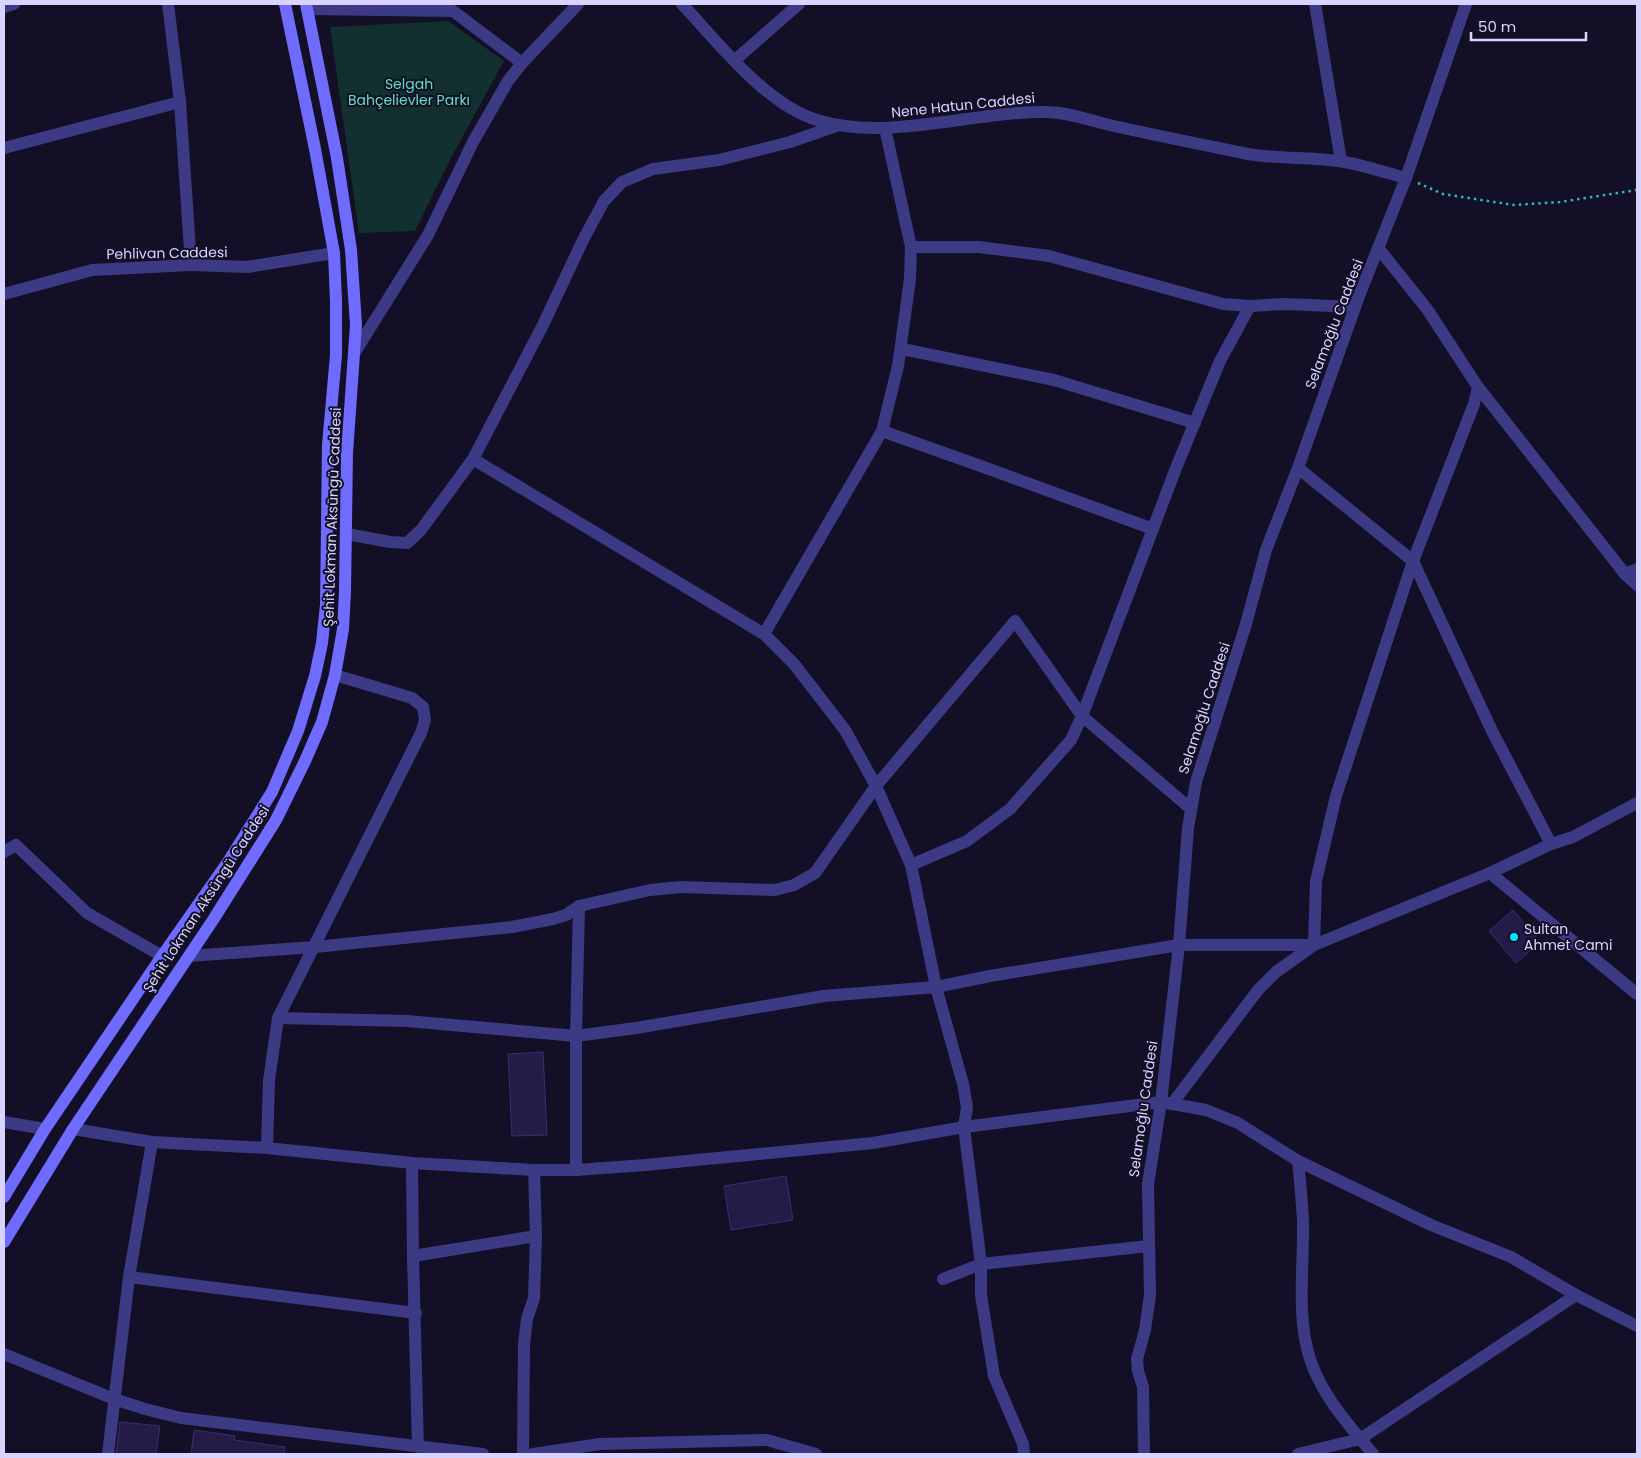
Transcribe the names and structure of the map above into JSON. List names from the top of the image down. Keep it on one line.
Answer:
{"streets":{"main road":["Şehit Lokman Aksüngü Caddesi"],"street":["Nene Hatun Caddesi","Pehlivan Caddesi","Selamoğlu Caddesi"]},"crossings":[["Nene Hatun Caddesi","Selamoğlu Caddesi"],["Pehlivan Caddesi","Şehit Lokman Aksüngü Caddesi"]],"parks":["Selgah Bahçelievler Parkı"],"places":["Sultan Ahmet Cami"],"scale_bar":"50 m"}
